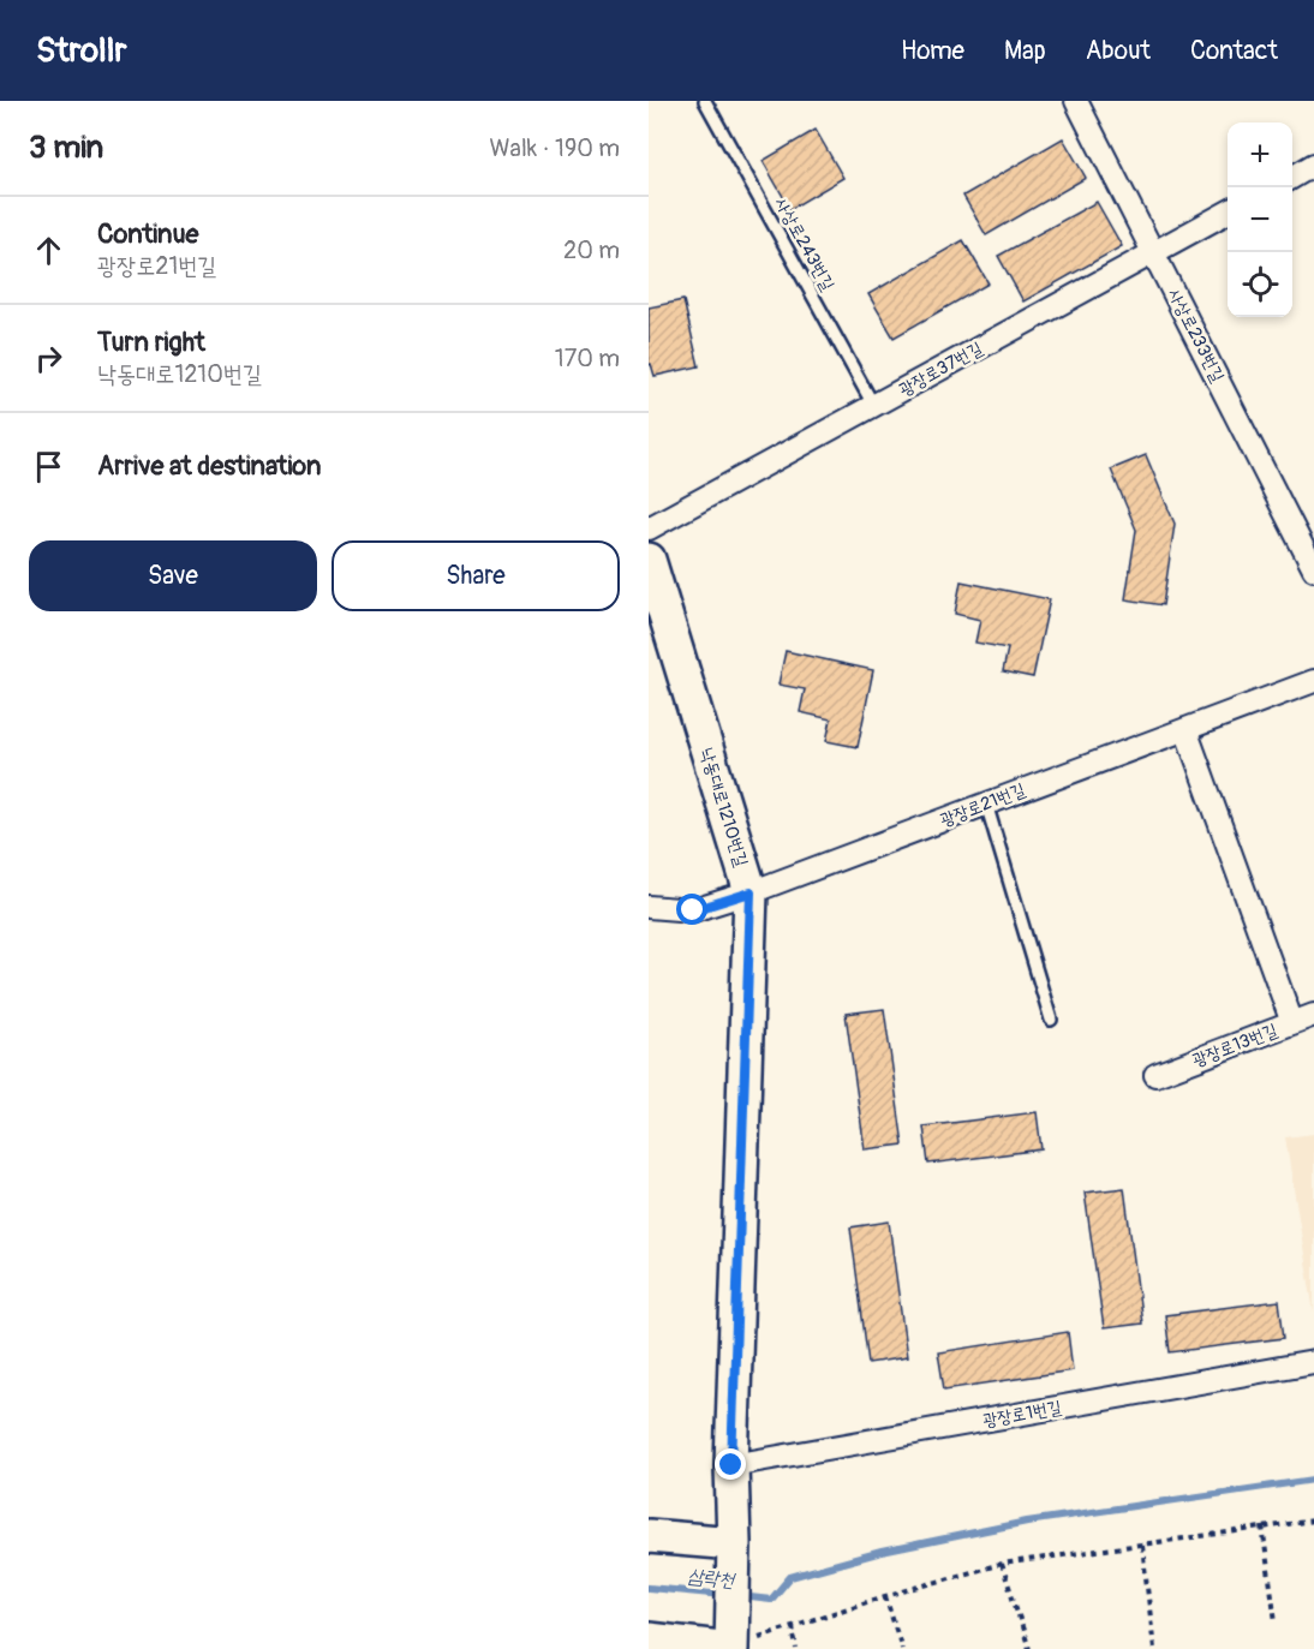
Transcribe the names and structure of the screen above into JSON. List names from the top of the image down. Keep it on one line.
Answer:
{"streets":{"street":["사상로233번길","광장로37번길","광장로21번길","낙동대로1210번길","광장로13번길","광장로1번길"],"lane":["사상로243번길"]},"crossings":[["사상로243번길","광장로37번길"],["사상로233번길","광장로37번길"],["광장로21번길","낙동대로1210번길"],["낙동대로1210번길","광장로1번길"]],"water":["삼락천"],"page":{"header":"Strollr","nav":["Home","Map","About","Contact"],"heading":["3 min","Walk · 190 m"],"map_buttons":["+","−"],"list":[["Continue","광장로21번길","20 m"],["Turn right","낙동대로1210번길","170 m"],"Arrive at destination"],"buttons":["Save","Share"]}}
